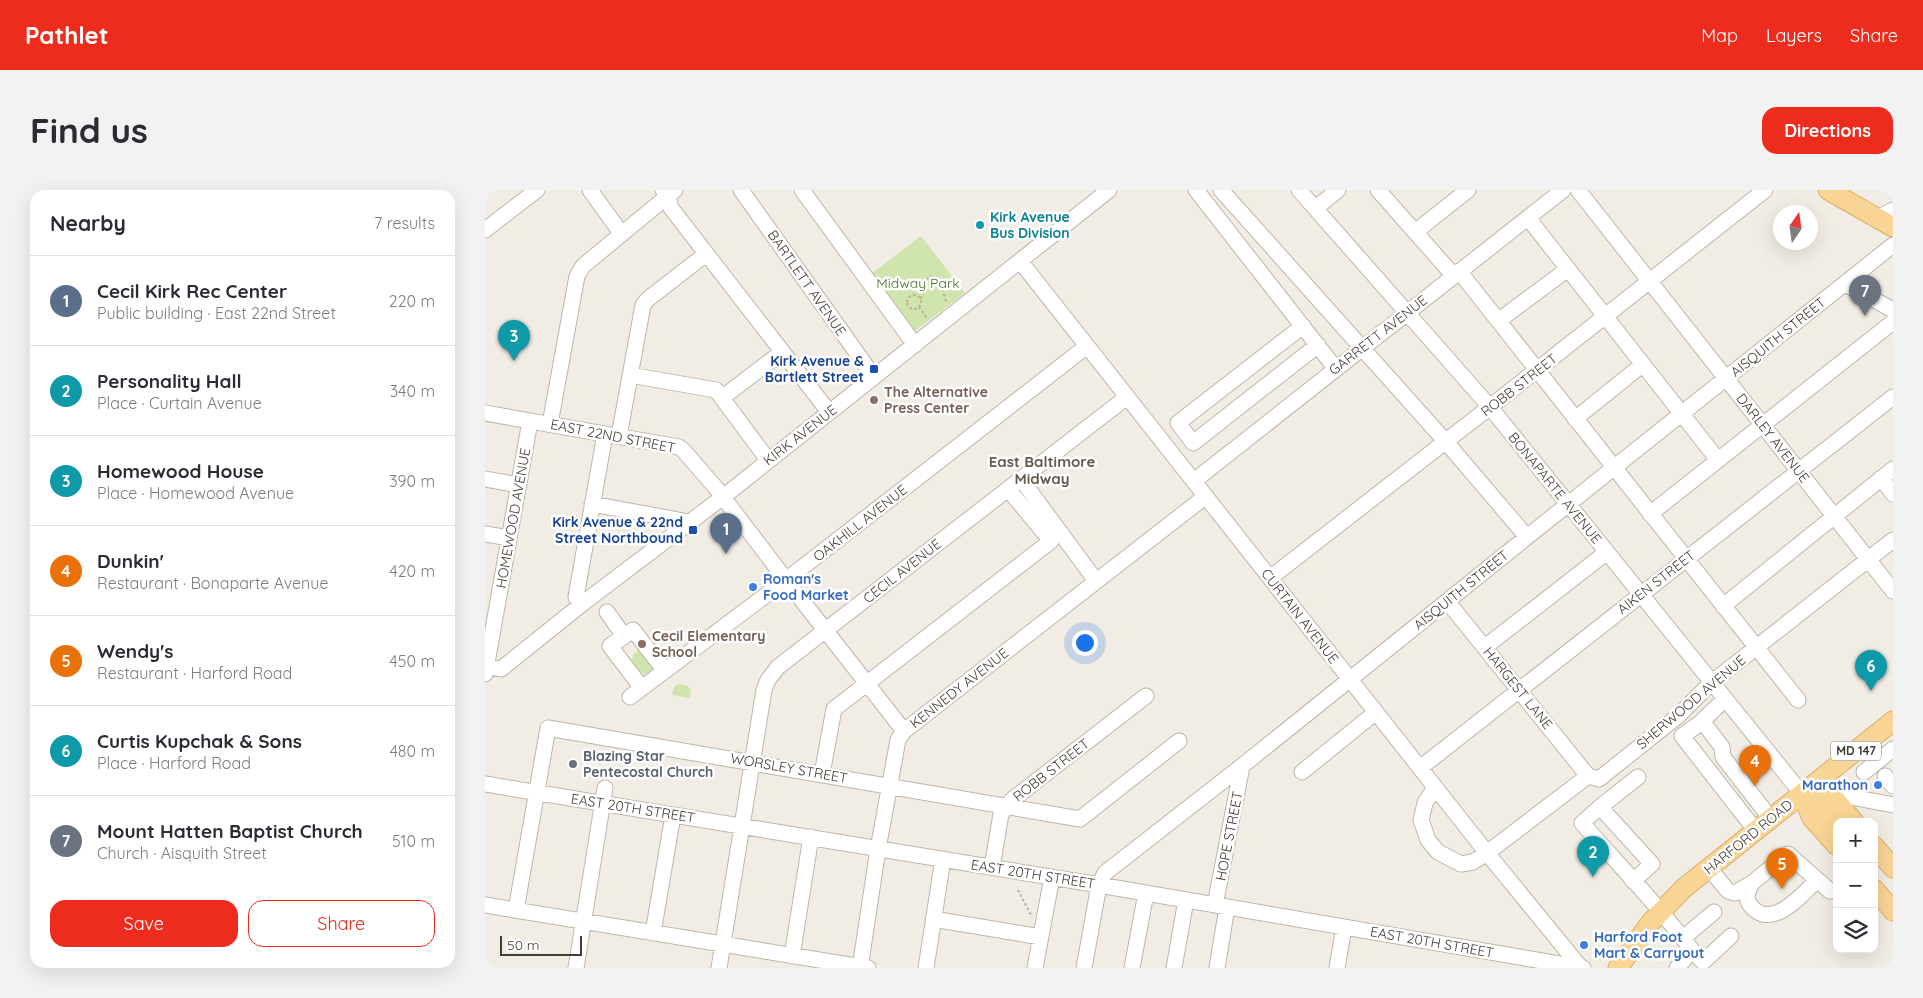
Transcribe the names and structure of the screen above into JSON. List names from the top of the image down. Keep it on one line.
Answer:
{"streets":{"main road":["MD 147","HARFORD ROAD"],"street":["BARTLETT AVENUE","GARRETT AVENUE","AISQUITH STREET","ROBB STREET","KIRK AVENUE","EAST 22ND STREET","DARLEY AVENUE","BONAPARTE AVENUE","HOMEWOOD AVENUE","OAKHILL AVENUE","CECIL AVENUE","AIKEN STREET","CURTAIN AVENUE","KENNEDY AVENUE","HARGEST LANE","SHERWOOD AVENUE","WORSLEY STREET","EAST 20TH STREET","HOPE STREET"]},"crossings":[["BARTLETT AVENUE","KIRK AVENUE"],["GARRETT AVENUE","BONAPARTE AVENUE"],["GARRETT AVENUE","CURTAIN AVENUE"],["AISQUITH STREET","DARLEY AVENUE"],["AISQUITH STREET","BONAPARTE AVENUE"],["AISQUITH STREET","CURTAIN AVENUE"],["AISQUITH STREET","HARGEST LANE"],["AISQUITH STREET","EAST 20TH STREET"],["AISQUITH STREET","HOPE STREET"],["ROBB STREET","DARLEY AVENUE"],["ROBB STREET","BONAPARTE AVENUE"],["ROBB STREET","CURTAIN AVENUE"],["ROBB STREET","WORSLEY STREET"],["ROBB STREET","EAST 20TH STREET"],["KIRK AVENUE","EAST 22ND STREET"],["KIRK AVENUE","HOMEWOOD AVENUE"],["KIRK AVENUE","CURTAIN AVENUE"],["EAST 22ND STREET","HOMEWOOD AVENUE"],["EAST 22ND STREET","OAKHILL AVENUE"],["EAST 22ND STREET","CECIL AVENUE"],["EAST 22ND STREET","KENNEDY AVENUE"],["DARLEY AVENUE","AIKEN STREET"],["DARLEY AVENUE","SHERWOOD AVENUE"],["BONAPARTE AVENUE","AIKEN STREET"],["BONAPARTE AVENUE","SHERWOOD AVENUE"],["BONAPARTE AVENUE","HARFORD ROAD"],["OAKHILL AVENUE","CURTAIN AVENUE"],["CECIL AVENUE","CURTAIN AVENUE"],["CECIL AVENUE","WORSLEY STREET"],["CECIL AVENUE","EAST 20TH STREET"],["AIKEN STREET","CURTAIN AVENUE"],["AIKEN STREET","HARGEST LANE"],["CURTAIN AVENUE","KENNEDY AVENUE"],["CURTAIN AVENUE","SHERWOOD AVENUE"],["CURTAIN AVENUE","EAST 20TH STREET"],["KENNEDY AVENUE","WORSLEY STREET"],["KENNEDY AVENUE","EAST 20TH STREET"],["HARGEST LANE","SHERWOOD AVENUE"],["WORSLEY STREET","EAST 20TH STREET"],["EAST 20TH STREET","HOPE STREET"]],"districts":["East Baltimore Midway"],"parks":["Midway Park"],"places":{"other":["Kirk Avenue Bus Division","The Alternative Press Center","Roman's Food Market","Cecil Elementary School","Blazing Star Pentecostal Church","Marathon","Harford Foot Mart & Carryout"],"transit":["Kirk Avenue & Bartlett Street","Kirk Avenue & 22nd Street Northbound"]},"scale_bar":"50 m","north":"top","page":{"header":"Pathlet","nav":["Map","Layers","Share"],"buttons":["Directions",["Save","Share"]],"title":"Find us","heading":["Nearby","7 results"],"list":[{"mark":"1","name":"Cecil Kirk Rec Center","note":"Public building · East 22nd Street","value":"220 m"},{"mark":"2","name":"Personality Hall","note":"Place · Curtain Avenue","value":"340 m"},{"mark":"3","name":"Homewood House","note":"Place · Homewood Avenue","value":"390 m"},{"mark":"4","name":"Dunkin'","note":"Restaurant · Bonaparte Avenue","value":"420 m"},{"mark":"5","name":"Wendy's","note":"Restaurant · Harford Road","value":"450 m"},{"mark":"6","name":"Curtis Kupchak & Sons","note":"Place · Harford Road","value":"480 m"},{"mark":"7","name":"Mount Hatten Baptist Church","note":"Church · Aisquith Street","value":"510 m"}],"pins":["7","3","1","6","4","2","5"],"map_buttons":["+","−"],"scale":"50 m"}}
